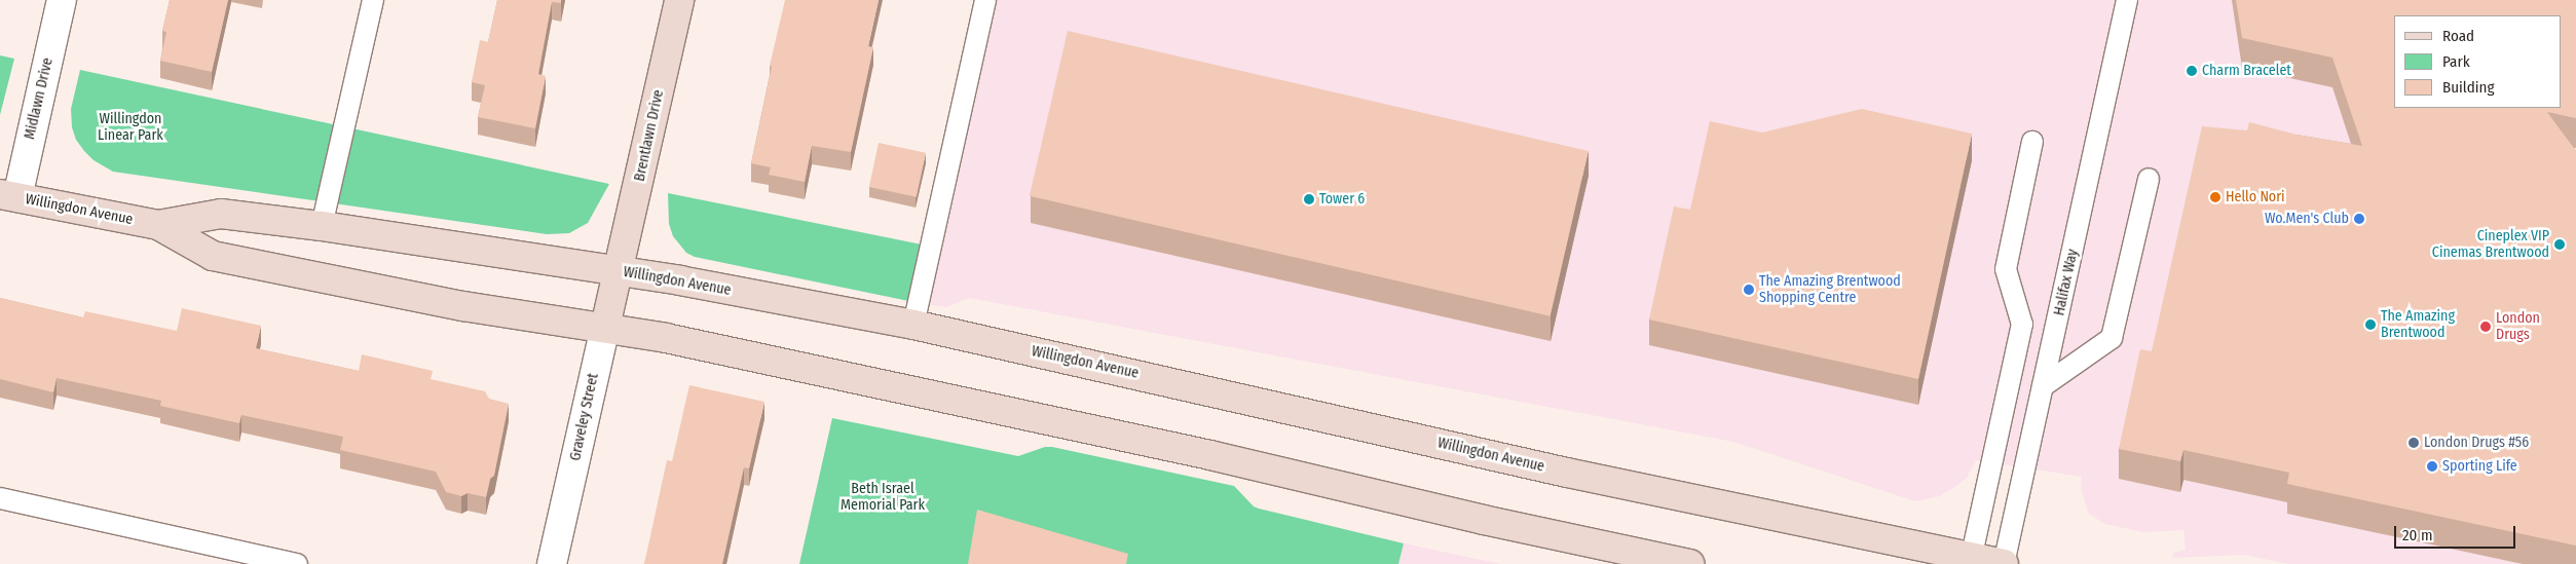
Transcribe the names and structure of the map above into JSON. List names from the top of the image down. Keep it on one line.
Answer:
{"streets":{"main road":["Brentlawn Drive","Willingdon Avenue","Graveley Street"],"street":["Midlawn Drive"],"lane":["Halifax Way"]},"crossings":[["Midlawn Drive","Willingdon Avenue"],["Brentlawn Drive","Willingdon Avenue"],["Brentlawn Drive","Graveley Street"],["Willingdon Avenue","Halifax Way"],["Willingdon Avenue","Graveley Street"]],"parks":["Willingdon Linear Park","Beth Israel Memorial Park"],"places":["Charm Bracelet","Hello Nori","Tower 6","Wo.Men's Club","Cineplex VIP Cinemas Brentwood","The Amazing Brentwood Shopping Centre","The Amazing Brentwood","London Drugs","London Drugs #56","Sporting Life"],"legend":["Road","Park","Building"],"scale_bar":"20 m"}
